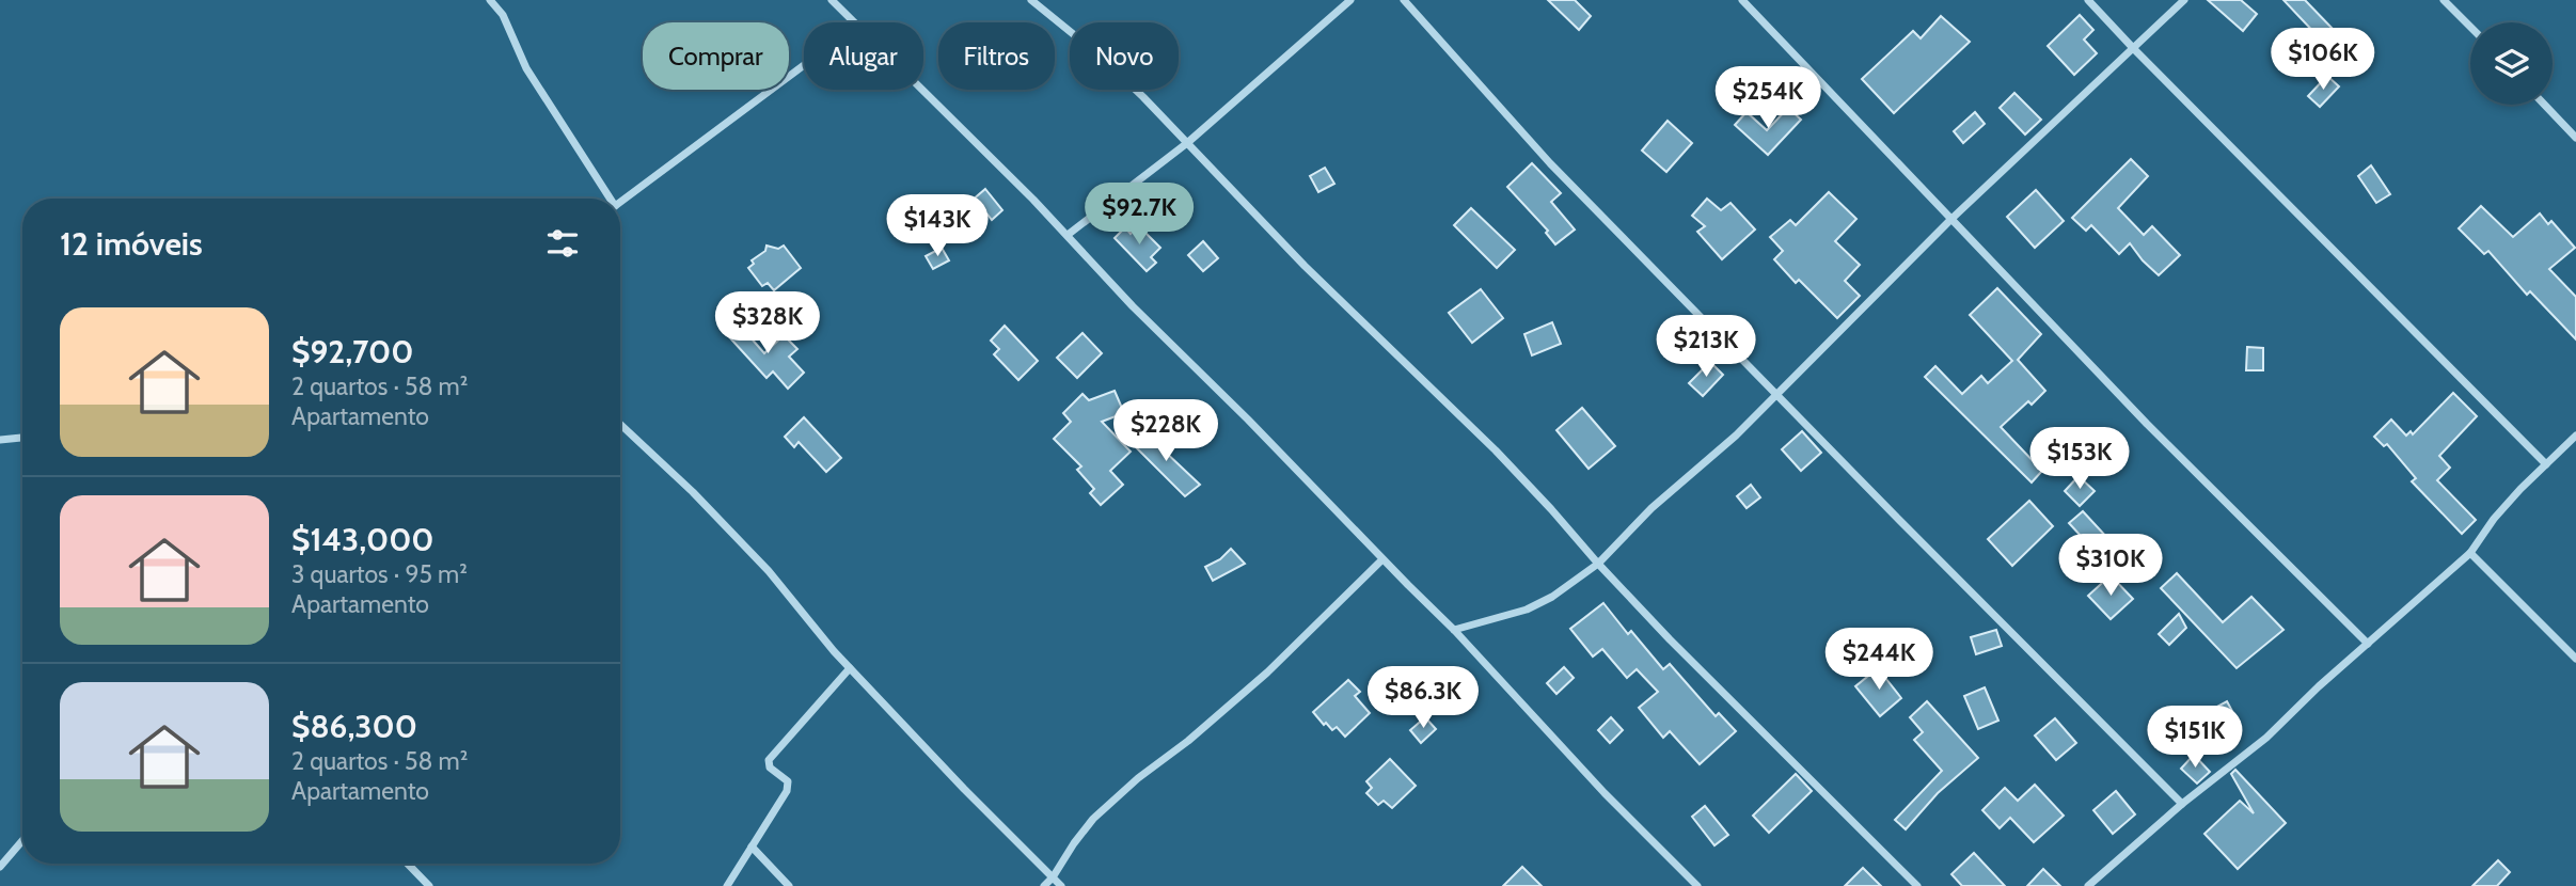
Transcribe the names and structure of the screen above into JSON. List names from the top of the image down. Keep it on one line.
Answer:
{"page":{"chip":["Comprar","Alugar","Filtros","Novo"],"price":["$106K","$254K","$92.7K","$143K","$328K","$213K","$228K","$153K","$310K","$244K","$86.3K","$151K"],"heading":"12 imóveis","list":[{"name":"$92,700","note":"2 quartos · 58 m² · Apartamento"},{"name":"$143,000","note":"3 quartos · 95 m² · Apartamento"},{"name":"$86,300","note":"2 quartos · 58 m² · Apartamento"}]}}
